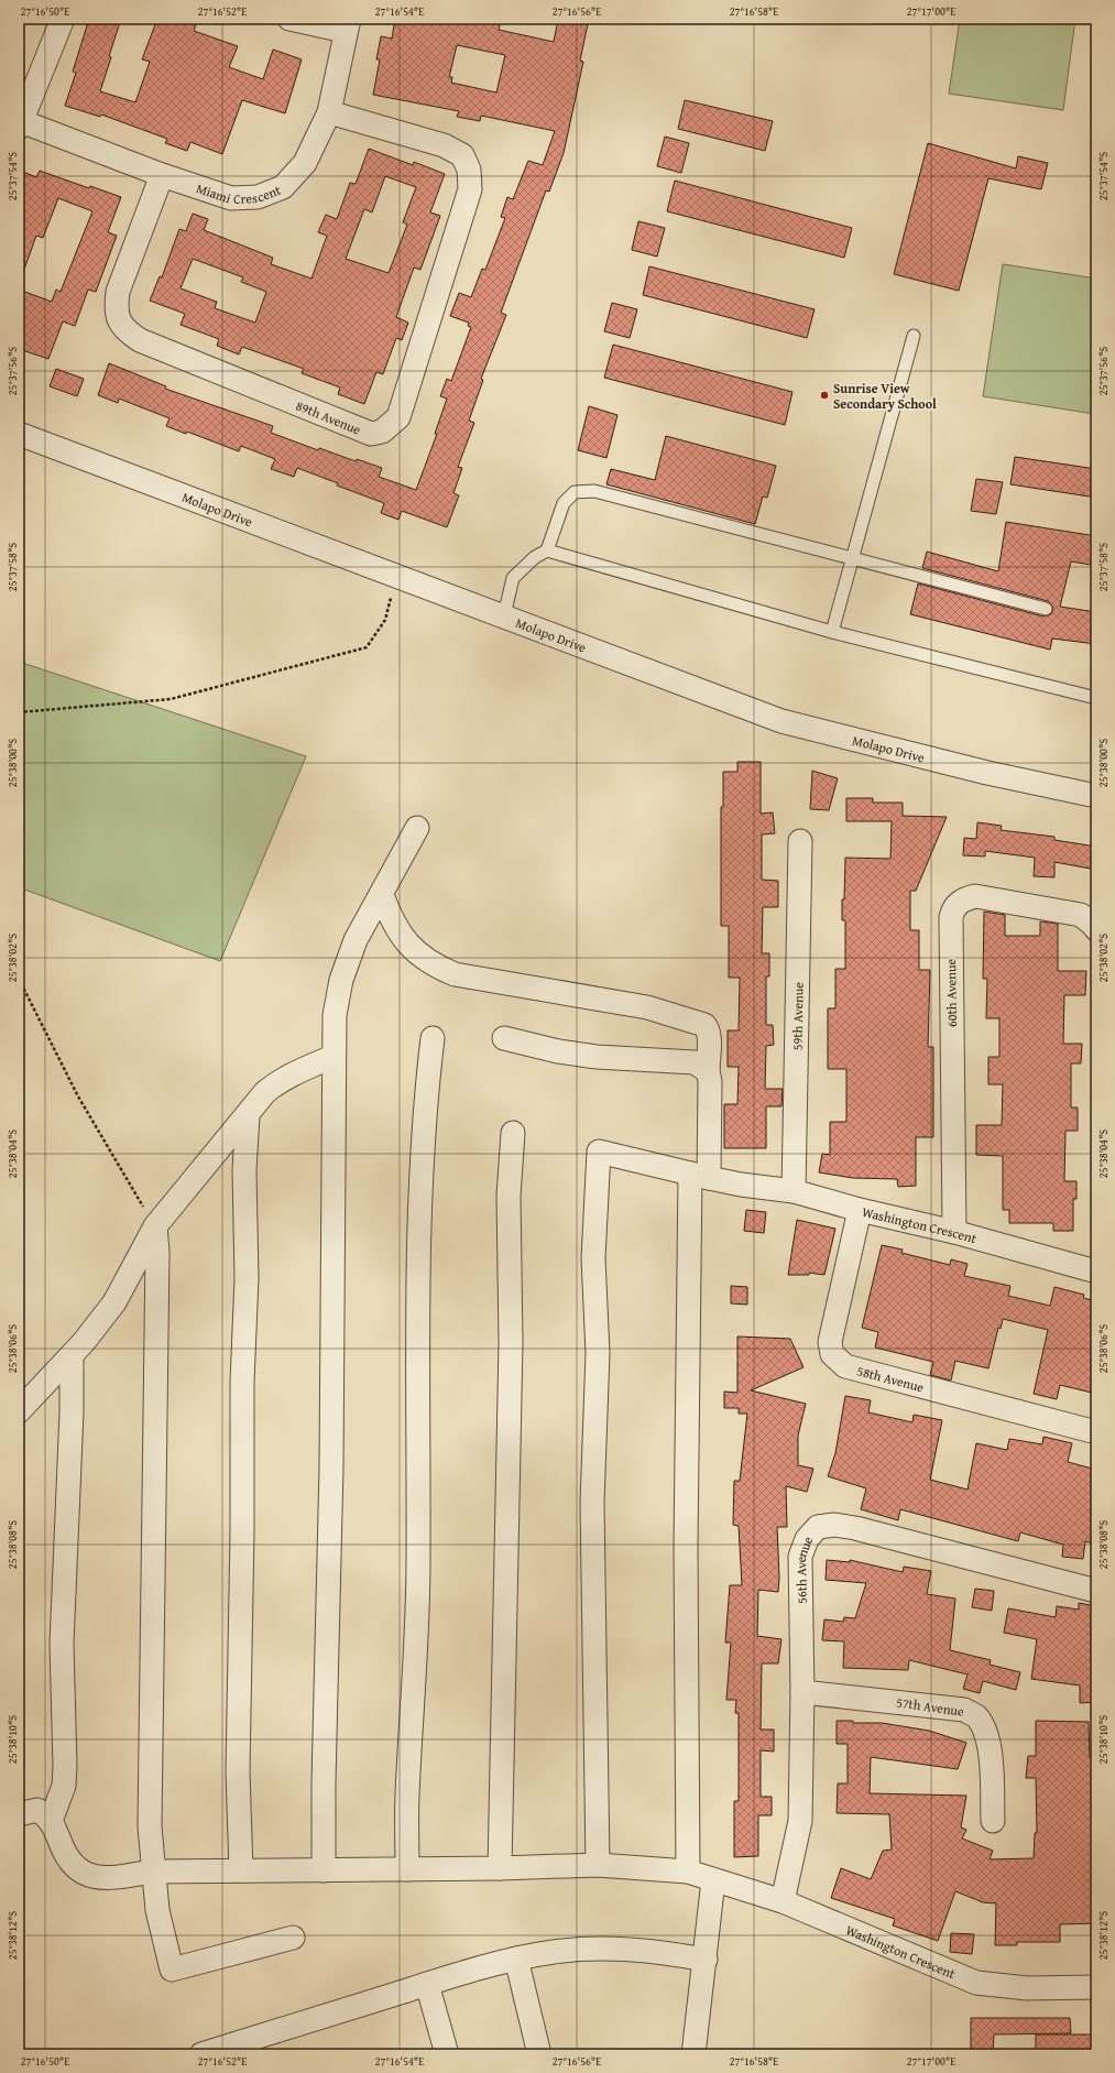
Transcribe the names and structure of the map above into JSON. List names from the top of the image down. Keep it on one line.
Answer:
{"streets":{"street":["Miami Crescent","89th Avenue","Molapo Drive","60th Avenue","59th Avenue","Washington Crescent","58th Avenue","56th Avenue","57th Avenue"]},"crossings":[["Miami Crescent","89th Avenue"],["60th Avenue","Washington Crescent"],["59th Avenue","Washington Crescent"],["Washington Crescent","58th Avenue"],["Washington Crescent","56th Avenue"],["56th Avenue","57th Avenue"]],"places":["Sunrise View Secondary School"],"coordinates":["27°16'50\"E","27°16'52\"E","27°16'54\"E","27°16'56\"E","27°16'58\"E","27°17'00\"E","25°37'54\"S","25°37'56\"S","25°37'58\"S","25°38'00\"S","25°38'02\"S","25°38'04\"S","25°38'06\"S","25°38'08\"S","25°38'10\"S","25°38'12\"S"]}
